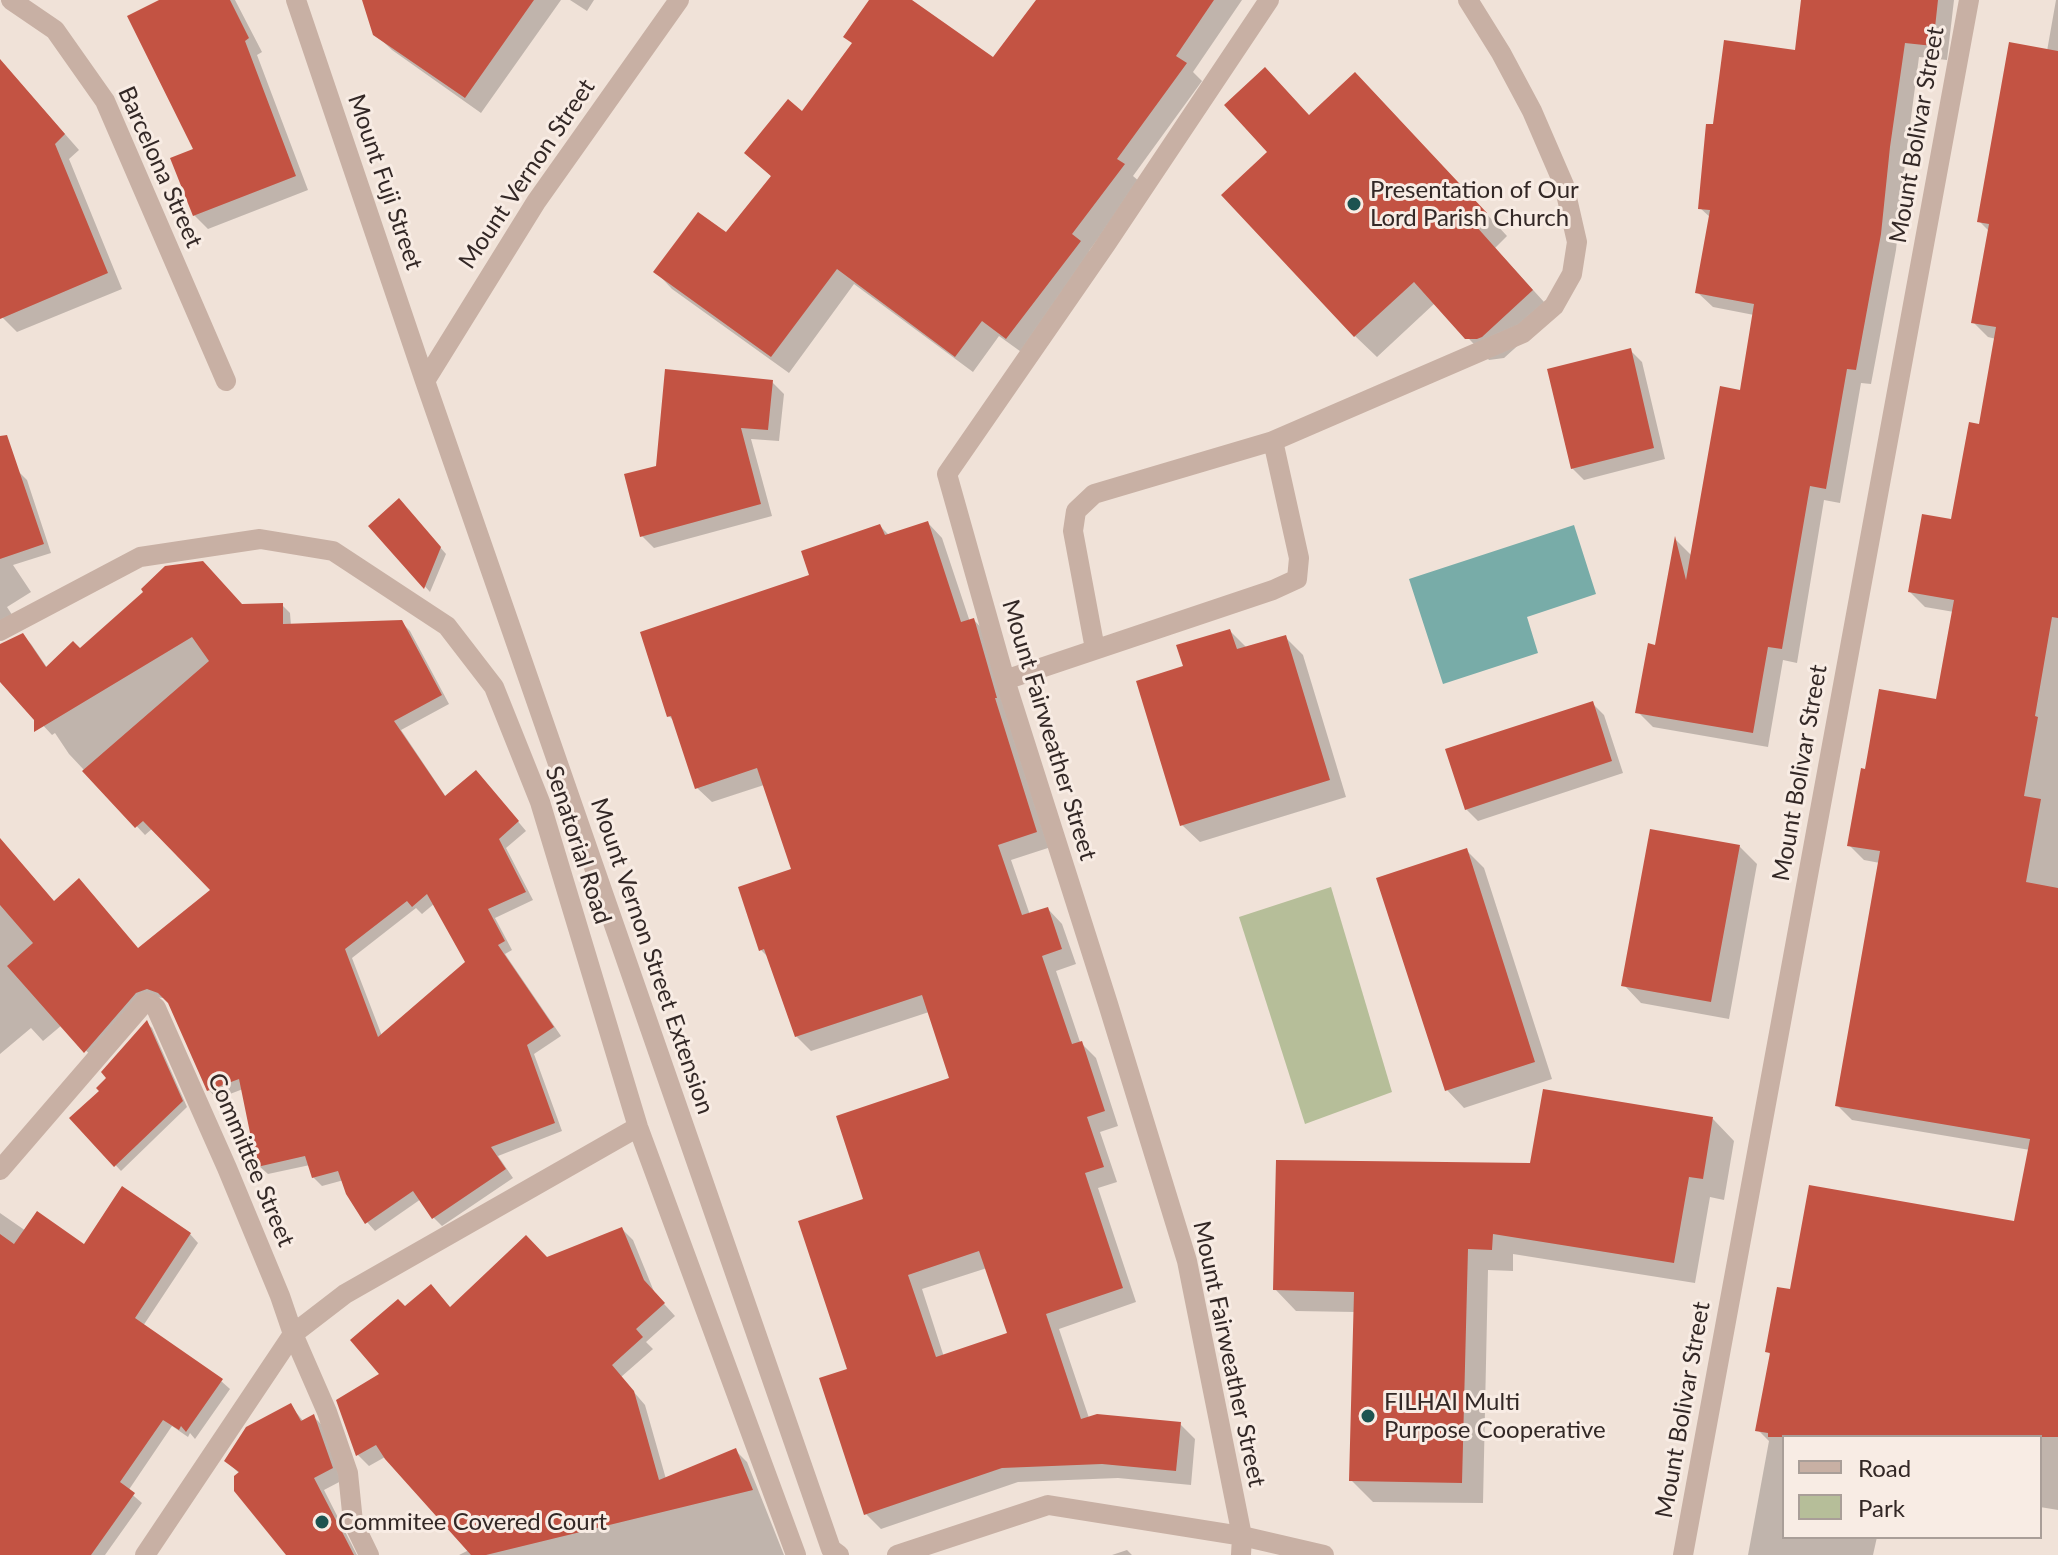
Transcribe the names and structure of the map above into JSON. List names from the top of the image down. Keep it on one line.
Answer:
{"streets":{"street":["Mount Bolivar Street","Barcelona Street","Mount Vernon Street","Mount Fuji Street","Mount Fairweather Street","Senatorial Road","Mount Vernon Street Extension","Committee Street"]},"crossings":[["Mount Vernon Street","Mount Fuji Street"],["Mount Vernon Street","Mount Vernon Street Extension"],["Mount Fuji Street","Mount Vernon Street Extension"]],"places":["Presentation of Our Lord Parish Church","FILHAI Multi Purpose Cooperative","Commitee Covered Court"],"legend":["Road","Park"]}
